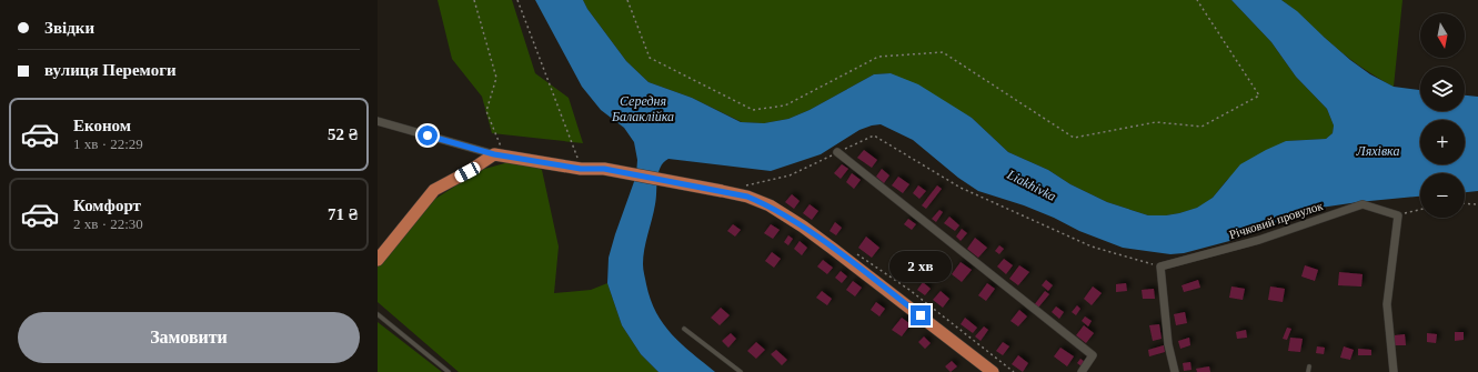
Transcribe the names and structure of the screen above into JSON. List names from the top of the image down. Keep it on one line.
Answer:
{"streets":{"street":["Річковий провулок"]},"water":["Середня Балаклійка","Ляхівка","Liakhivka"],"north":"bottom","page":{"banner":["Звідки","вулиця Перемоги"],"map_buttons":["+","−"],"list":[{"name":"Економ","note":"1 хв · 22:29","value":"52 ₴"},{"name":"Комфорт","note":"2 хв · 22:30","value":"71 ₴"}],"bubble":"2 хв","buttons":"Замовити"}}
